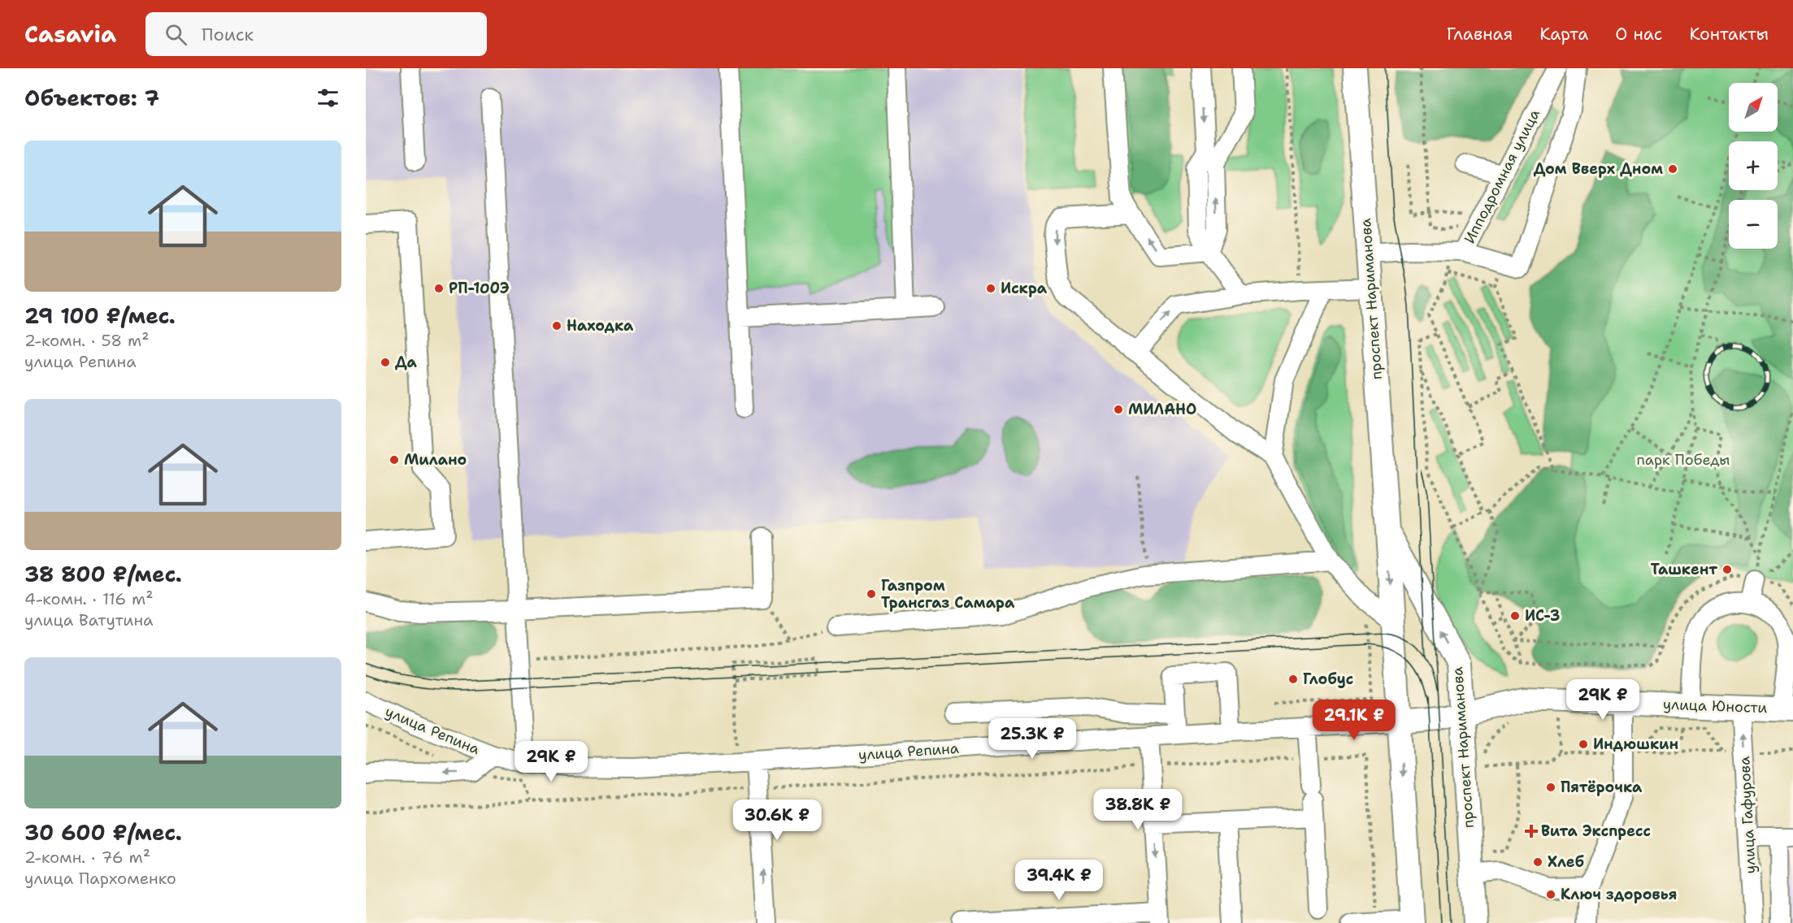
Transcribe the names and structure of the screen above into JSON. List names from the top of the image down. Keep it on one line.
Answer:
{"streets":{"main road":["проспект Нариманова","улица Юности","улица Репина"],"street":["Ипподромная улица","улица Гафурова"]},"crossings":[["Ипподромная улица","проспект Нариманова"],["проспект Нариманова","улица Юности"],["проспект Нариманова","улица Репина"],["улица Юности","улица Репина"],["улица Юности","улица Гафурова"]],"parks":["парк Победы"],"places":{"other":["Дом Вверх Дном","РП-100Э","Искра","Находка","Да","МИЛАНО","Милано","Ташкент","Газпром Трансгаз Самара","ИС-3","Глобус","Индюшкин","Пятёрочка","Хлеб","Ключ здоровья"],"health":["Вита Экспресс"]},"north":"top right","page":{"header":"Casavia","search":"Поиск","nav":["Главная","Карта","О нас","Контакты"],"heading":"Объектов: 7","map_buttons":["+","−"],"list":[{"name":"29 100 ₽/мес.","note":"2-комн. · 58 m² · улица Репина"},{"name":"38 800 ₽/мес.","note":"4-комн. · 116 m² · улица Ватутина"},{"name":"30 600 ₽/мес.","note":"2-комн. · 76 m² · улица Пархоменко"}],"price":["29K ₽","29.1K ₽","25.3K ₽","29K ₽","38.8K ₽","30.6K ₽","39.4K ₽"]}}
